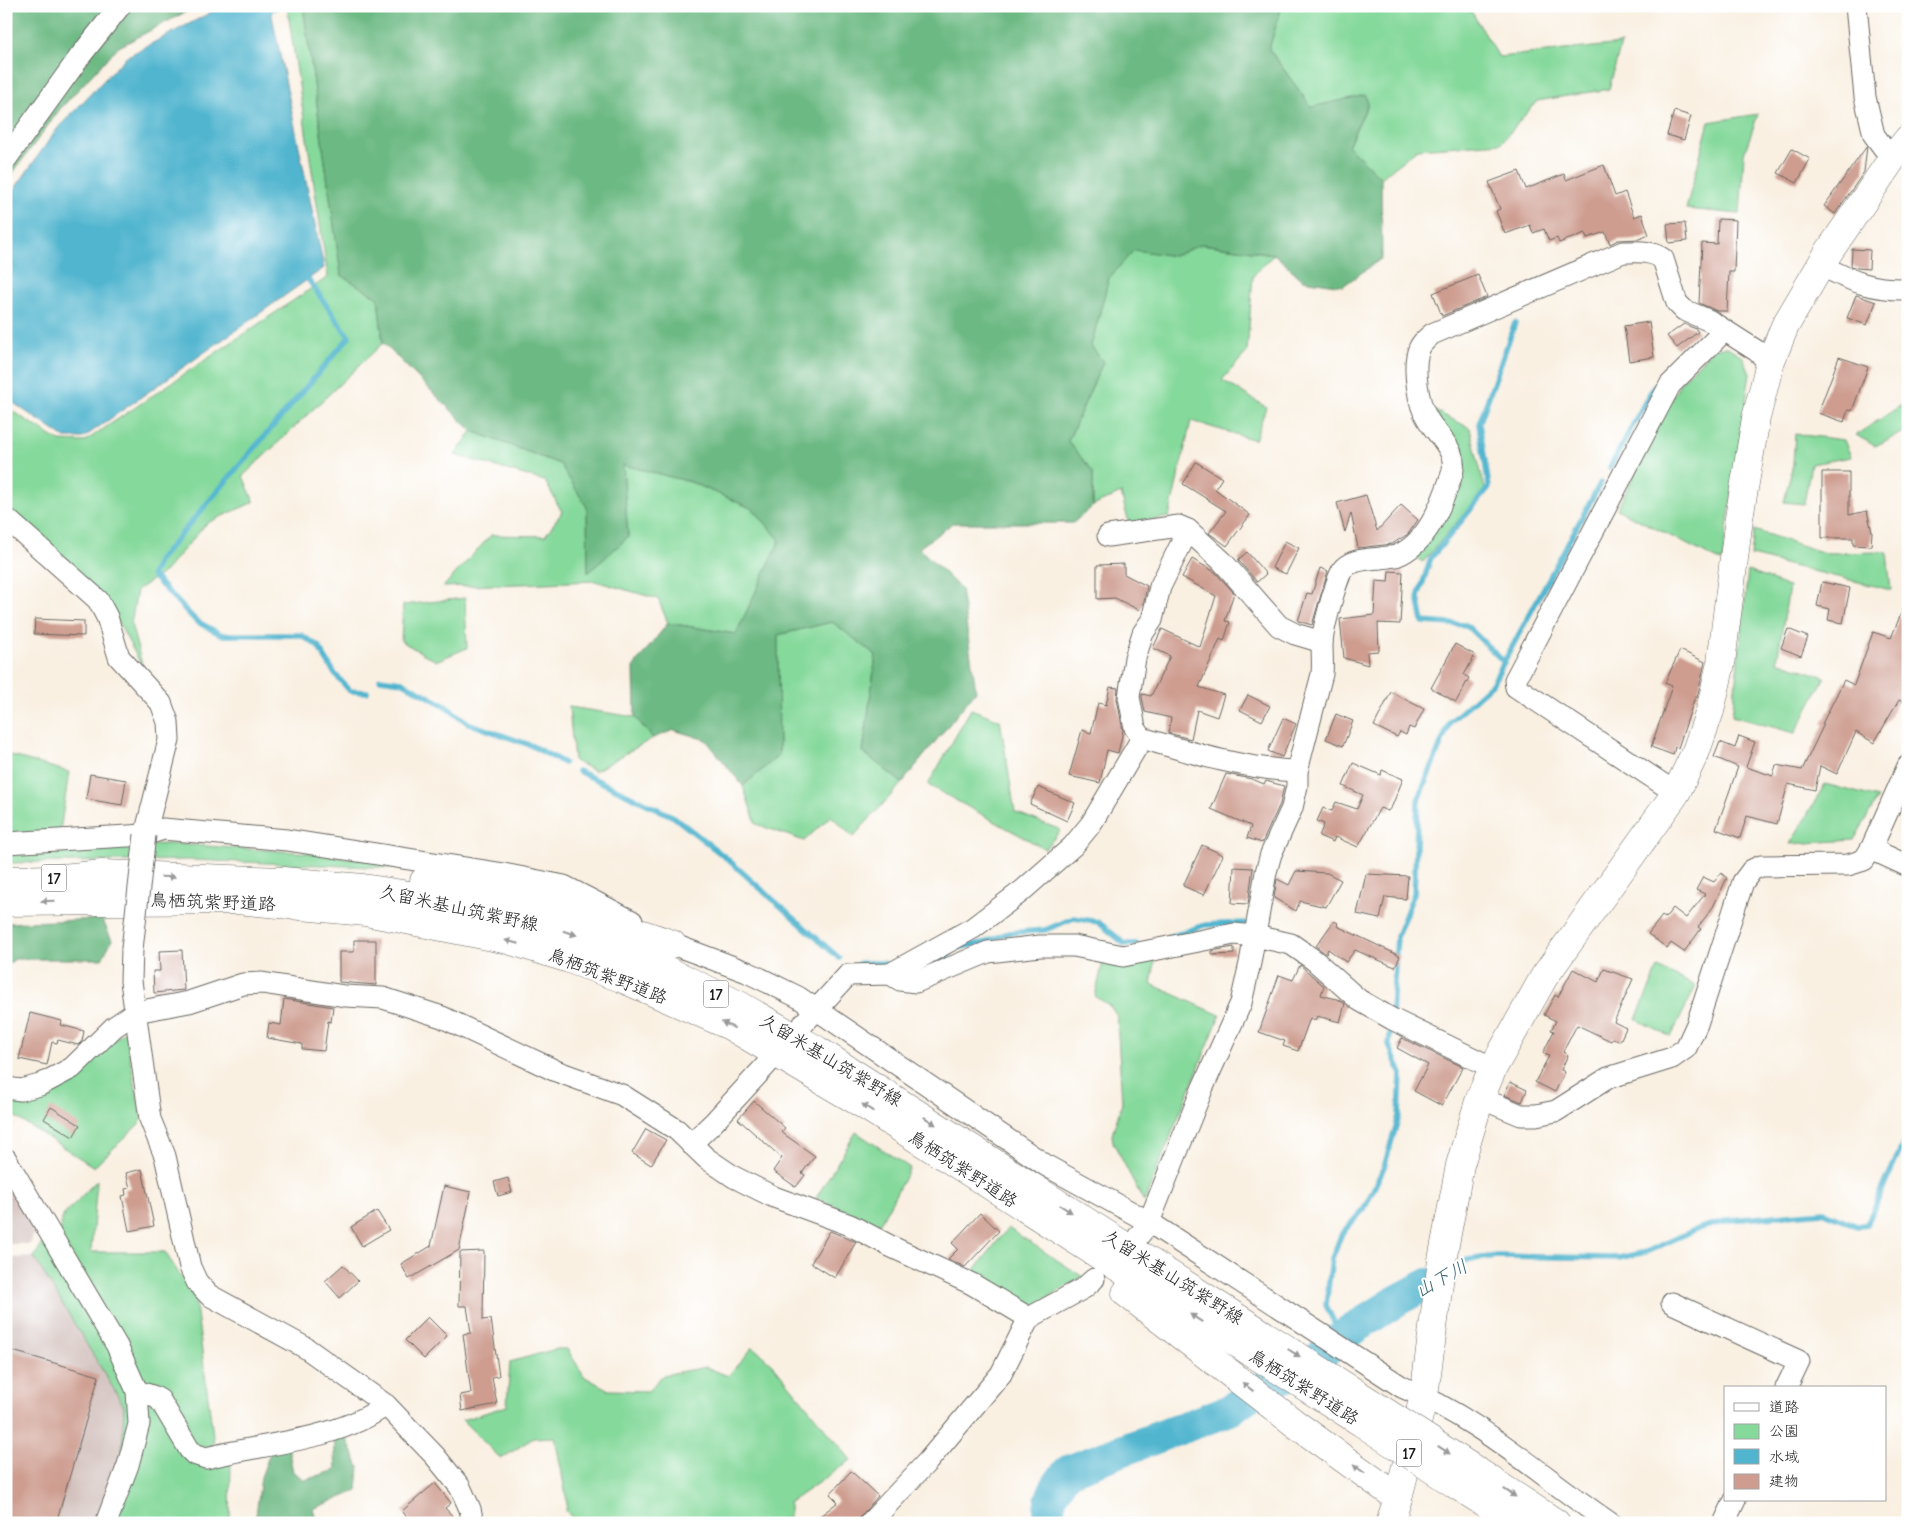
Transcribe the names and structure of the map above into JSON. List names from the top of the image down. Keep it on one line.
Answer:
{"streets":{"main road":["17","鳥栖筑紫野道路","久留米基山筑紫野線"]},"crossings":[["17","久留米基山筑紫野線"],["鳥栖筑紫野道路","久留米基山筑紫野線"]],"water":["山下川"],"legend":["道路","公園","水域","建物"]}
